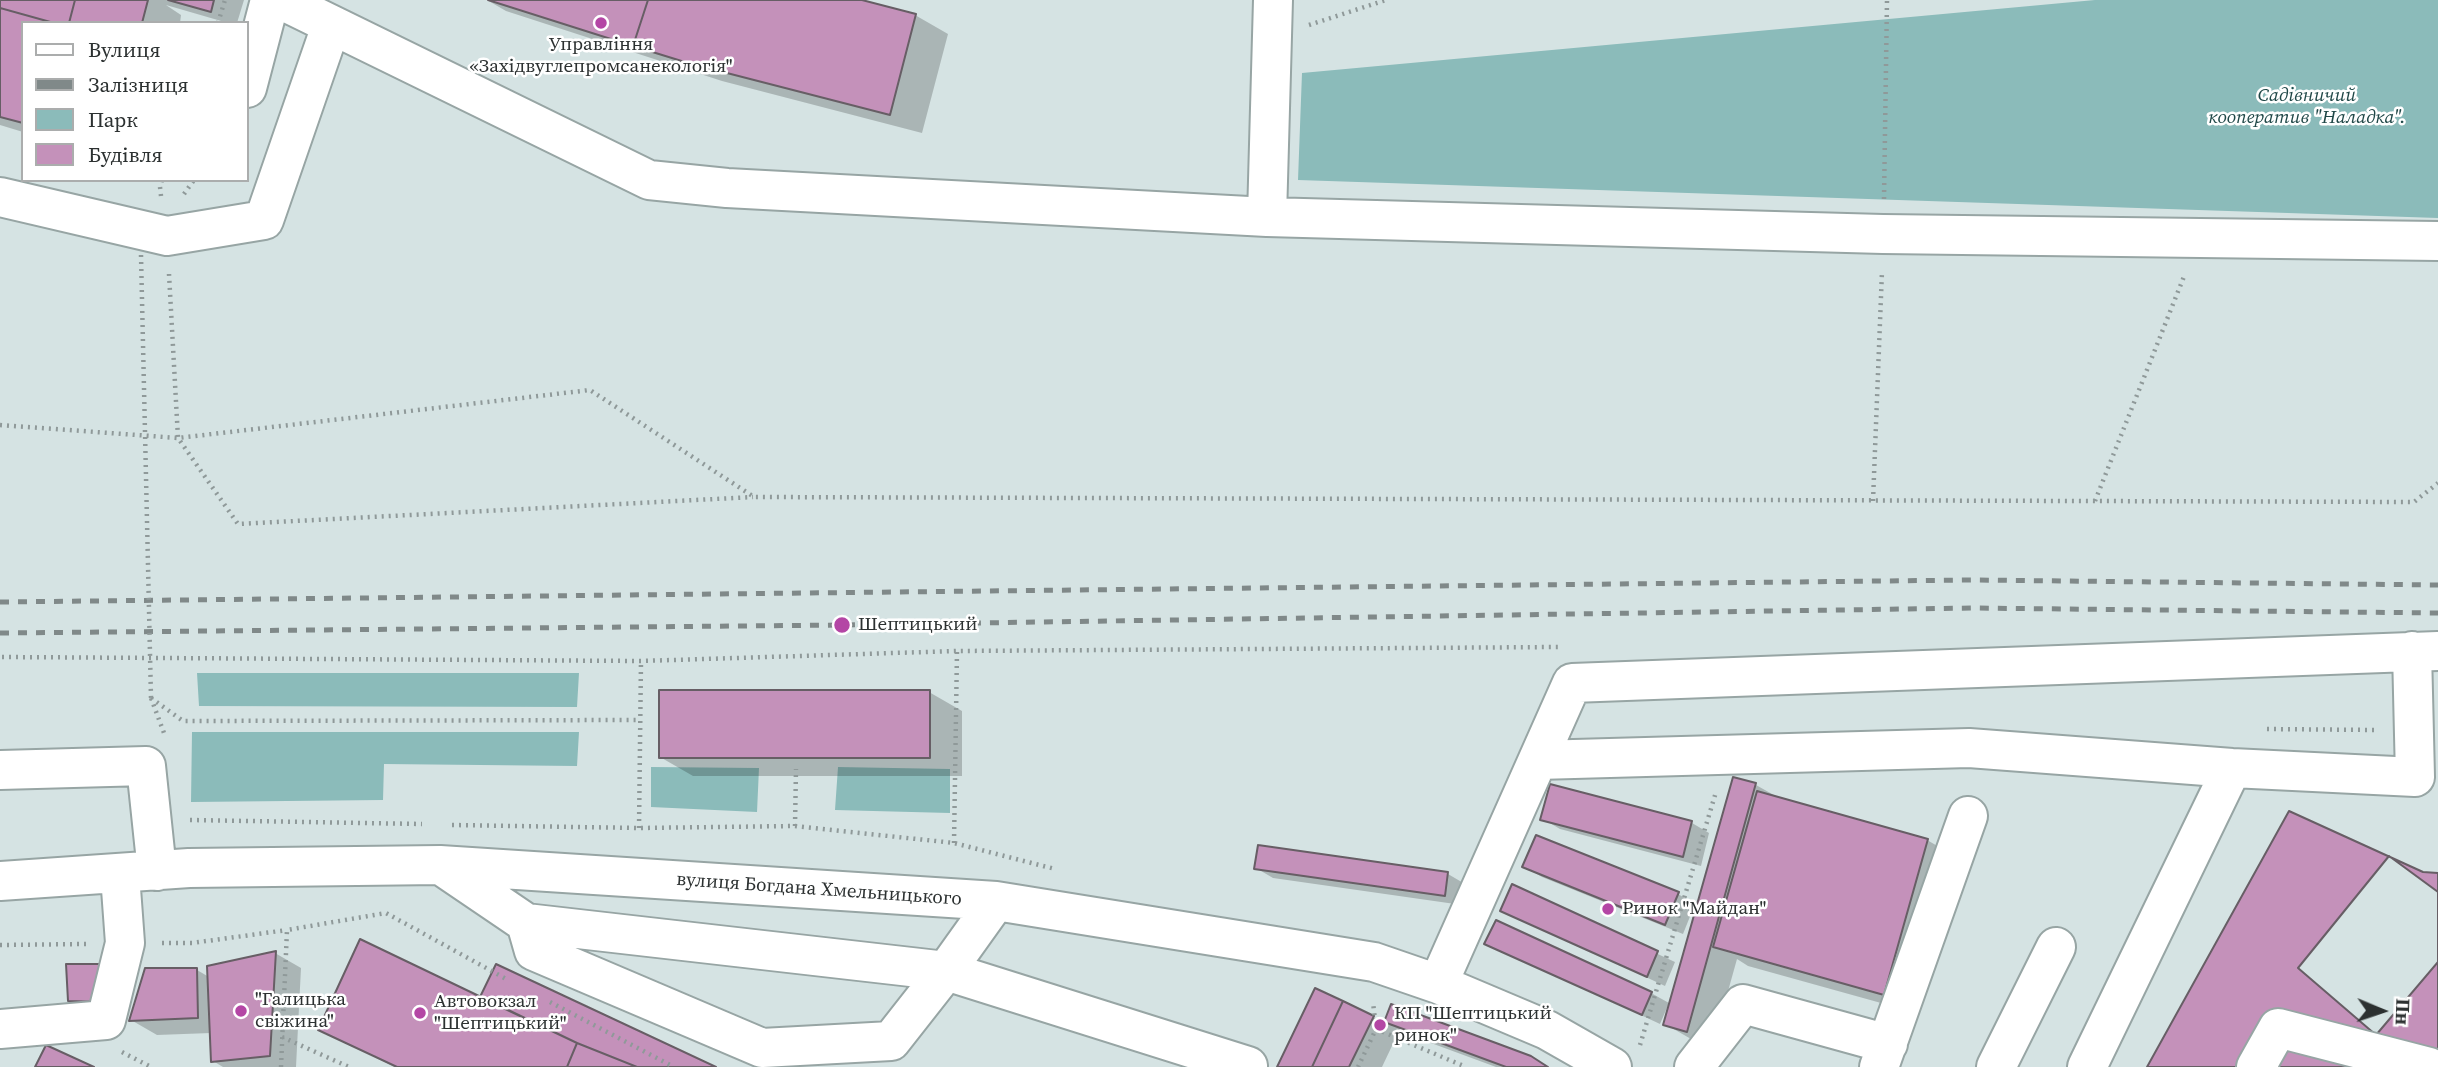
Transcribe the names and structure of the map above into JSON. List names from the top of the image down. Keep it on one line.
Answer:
{"streets":{"street":["вулиця Богдана Хмельницького"]},"parks":["Садівничий кооператив \"Наладка\"."],"places":["Управління «Західвуглепромсанекологія\"","Шептицький","Ринок \"Майдан\"","\"Галицька свіжина\"","Автовокзал \"Шептицький\"","КП \"Шептицький ринок\""],"legend":["Вулиця","Залізниця","Парк","Будівля"],"north":"right"}
